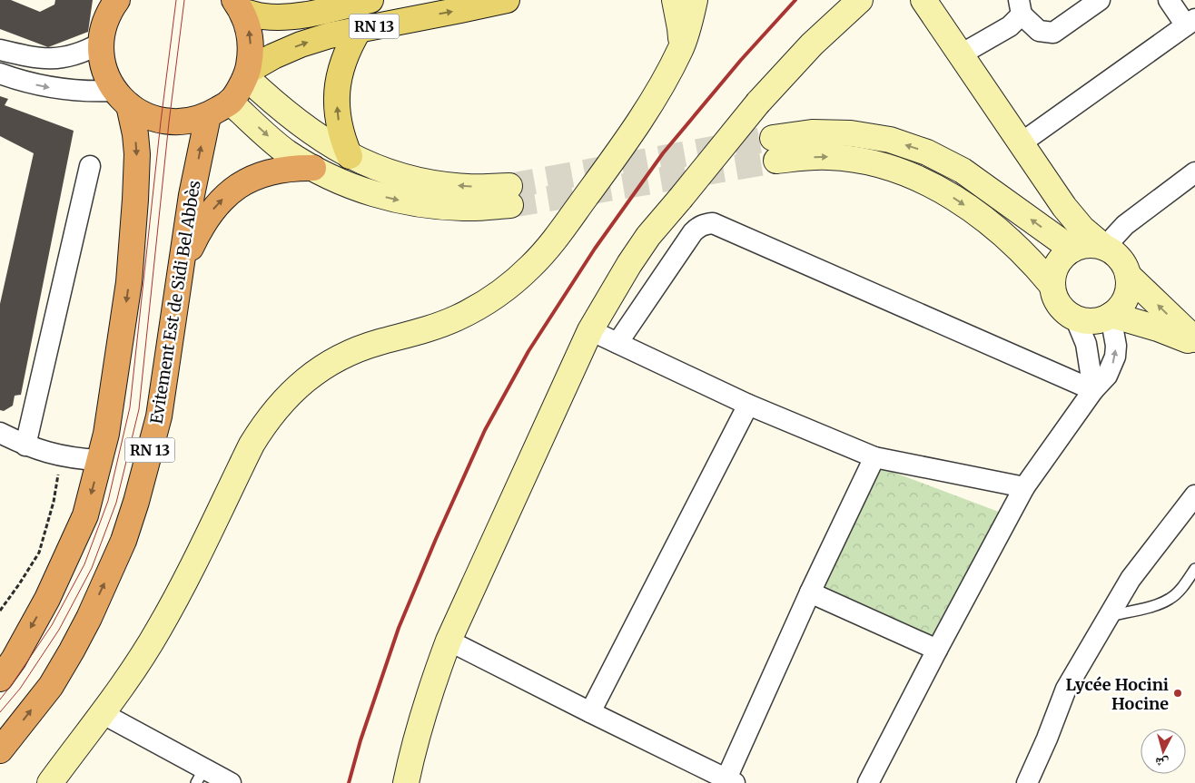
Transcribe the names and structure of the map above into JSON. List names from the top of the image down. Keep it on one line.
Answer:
{"streets":{"highway":["RN 13","Evitement Est de Sidi Bel Abbès"]},"places":["Lycée Hocini Hocine"],"north":"bottom"}
